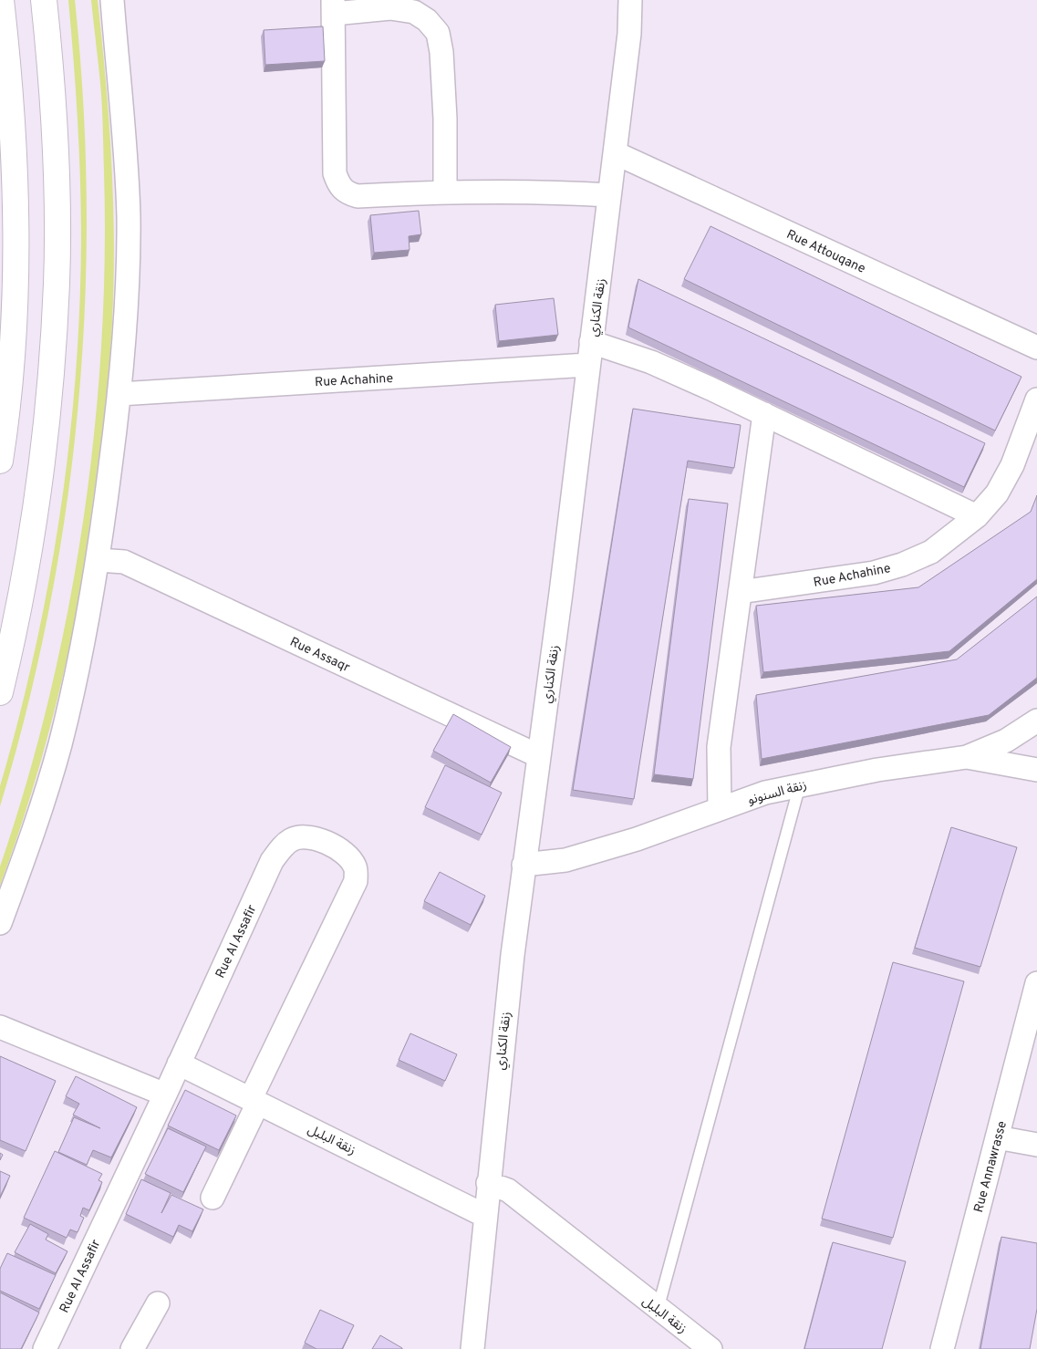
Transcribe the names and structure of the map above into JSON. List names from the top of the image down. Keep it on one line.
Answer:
{"streets":{"street":["Rue Attouqane","زنقة الكناري","Rue Achahine","Rue Assaqr","زنقة السنونو","Rue Al Assafir","زنقة البلبل","Rue Annawrasse"]},"crossings":[["Rue Attouqane","زنقة الكناري"],["زنقة الكناري","Rue Achahine"],["زنقة الكناري","Rue Assaqr"],["زنقة الكناري","زنقة السنونو"],["زنقة الكناري","زنقة البلبل"],["Rue Al Assafir","زنقة البلبل"]]}
